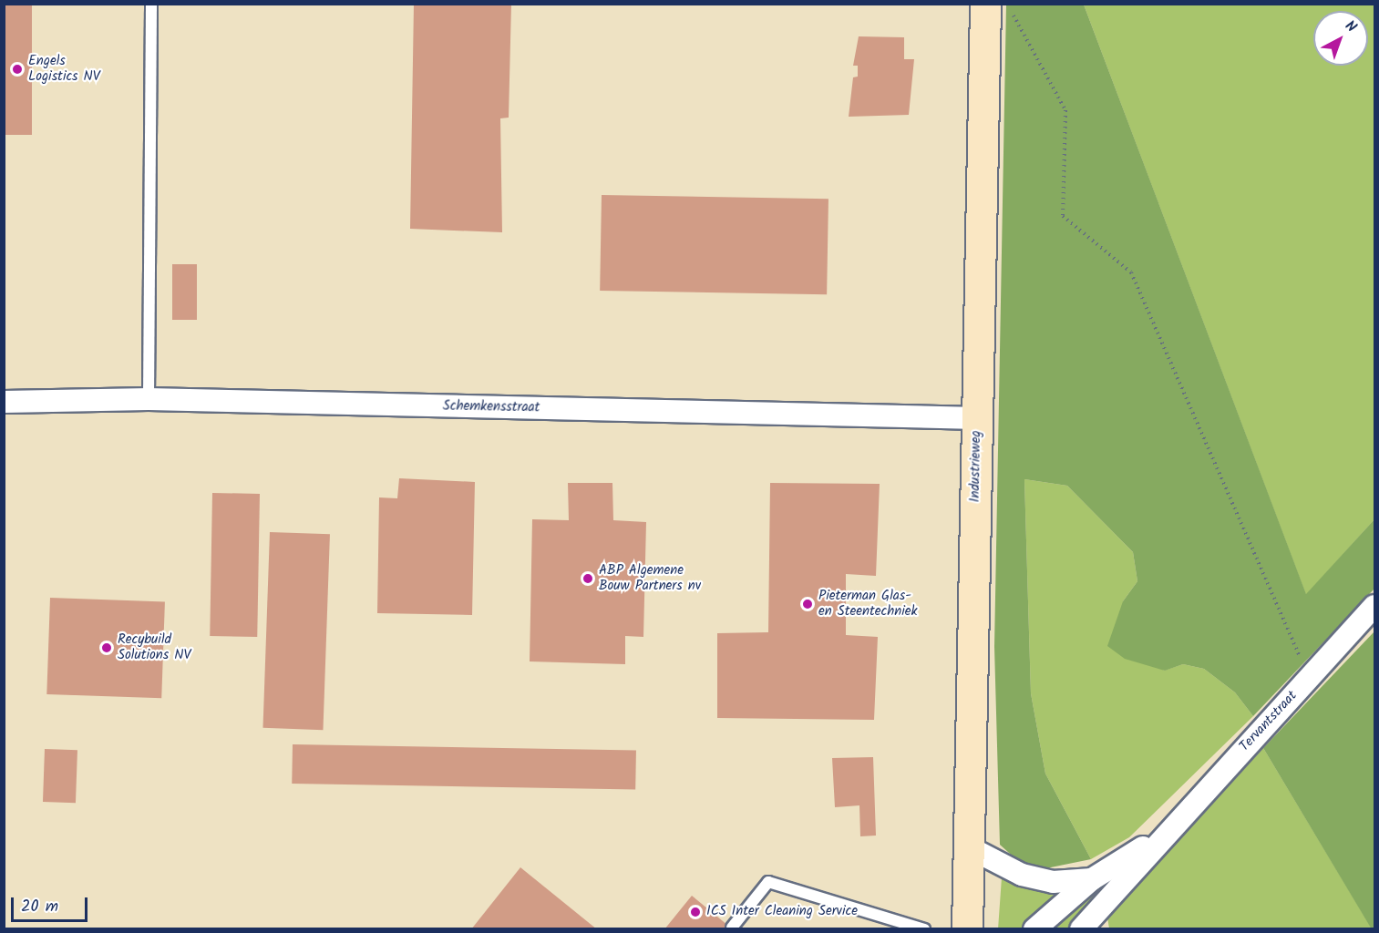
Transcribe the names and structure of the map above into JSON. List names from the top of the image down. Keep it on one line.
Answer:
{"streets":{"main road":["Industrieweg"],"street":["Schemkensstraat","Tervantstraat"]},"crossings":[["Schemkensstraat","Industrieweg"],["Industrieweg","Tervantstraat"]],"places":["Engels Logistics NV","ABP Algemene Bouw Partners nv","Pieterman Glas- en Steentechniek","Recybuild Solutions NV","ICS Inter Cleaning Service"],"scale_bar":"20 m","north":"top right"}
